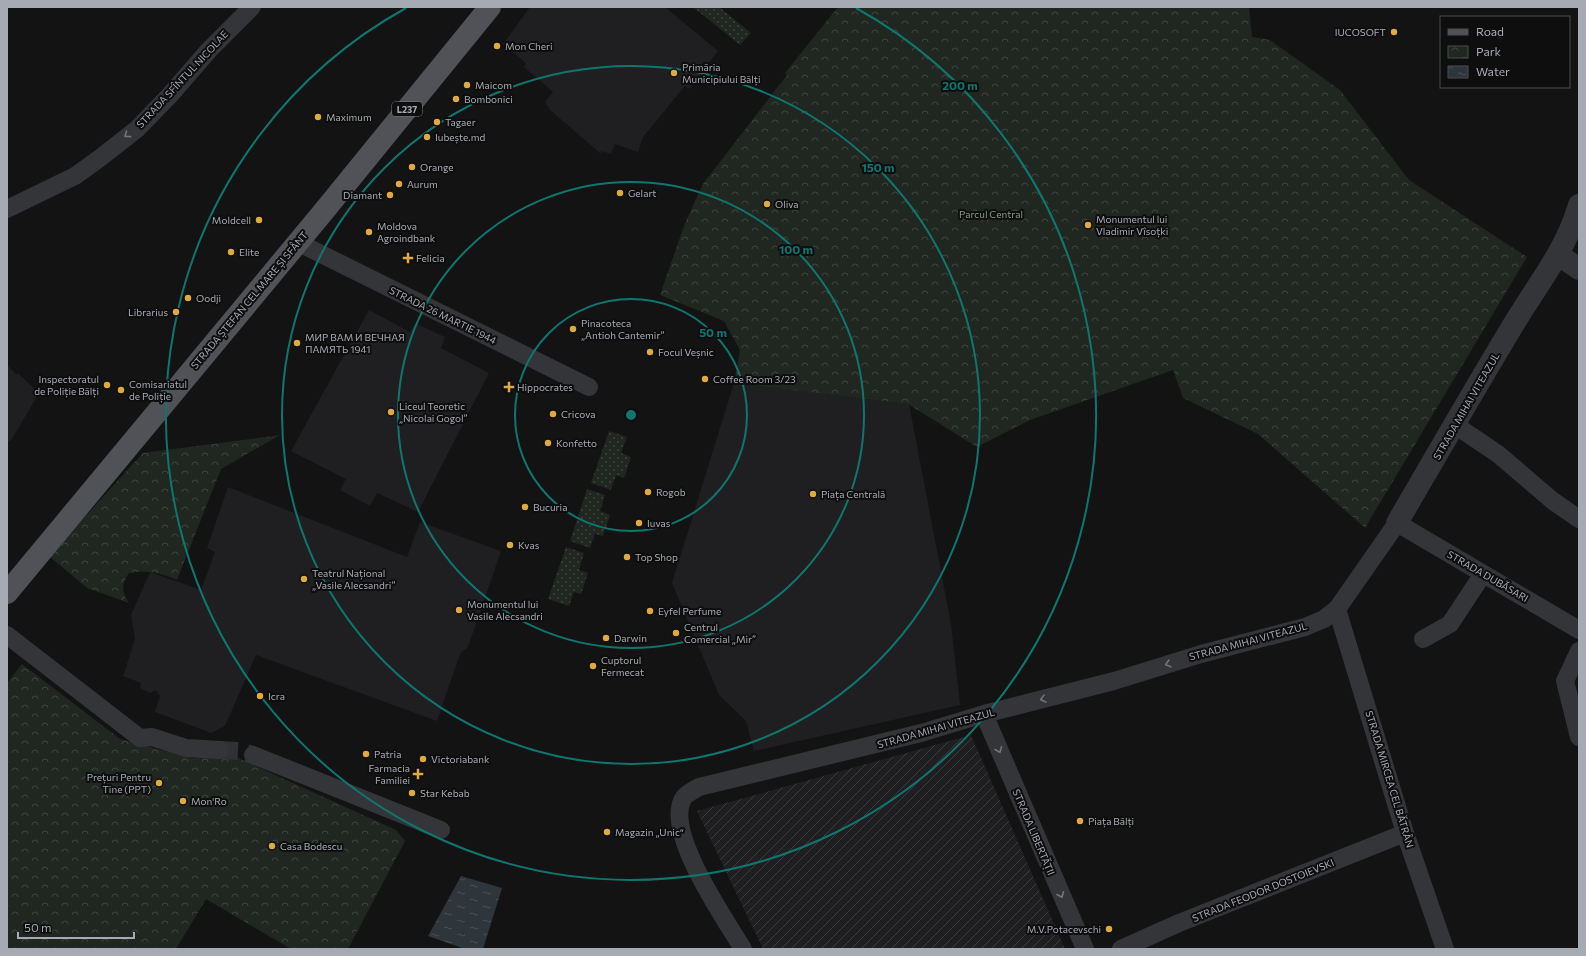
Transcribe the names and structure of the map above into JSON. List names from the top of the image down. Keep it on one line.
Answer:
{"streets":{"main road":["L237","STRADA ȘTEFAN CEL MARE ȘI SFÂNT"],"street":["STRADA SFÎNTUL NICOLAE","STRADA 26 MARTIE 1944","STRADA MIHAI VITEAZUL","STRADA DUBĂSARI","STRADA MIRCEA CEL BĂTRÂN","STRADA LIBERTĂȚII","STRADA FЕODOR DOSTOIEVSKI"]},"crossings":[["STRADA ȘTEFAN CEL MARE ȘI SFÂNT","STRADA 26 MARTIE 1944"],["STRADA MIHAI VITEAZUL","STRADA DUBĂSARI"],["STRADA MIHAI VITEAZUL","STRADA MIRCEA CEL BĂTRÂN"],["STRADA MIHAI VITEAZUL","STRADA LIBERTĂȚII"],["STRADA MIRCEA CEL BĂTRÂN","STRADA FЕODOR DOSTOIEVSKI"]],"one_way":["STRADA SFÎNTUL NICOLAE","STRADA LIBERTĂȚII"],"parks":["Parcul Central"],"places":{"other":["IUCOSOFT","Mon Cheri","Primăria Municipiului Bălți","Maicom","Bombonici","Maximum","Tagaer","Iubește.md","Orange","Aurum","Gelart","Diamant","Oliva","Moldcell","Monumentul lui Vladimir Vîsoțki","Moldova Agroindbank","Elite","Oodji","Librarius","Pinacoteca „Antioh Cantemir”","МИР ВАМ И ВЕЧНАЯ ПАМЯТЬ 1941","Focul Veșnic","Coffee Room 3/23","Inspectoratul de Poliție Bălți","Comisariatul de Poliție","Liceul Teoretic „Nicolai Gogol”","Cricova","Konfetto","Rogob","Piața Centrală","Bucuria","Iuvas","Kvas","Top Shop","Teatrul Național „Vasile Alecsandri”","Monumentul lui Vasile Alecsandri","Eyfel Perfume","Centrul Comercial „Mir”","Darwin","Cuptorul Fermecat","Icra","Patria","Victoriabank","Prețuri Pentru Tine (PPT)","Star Kebab","Mon'Ro","Piața Bălți","Magazin „Unic“","Casa Bodescu","M.V.Potacevschi"],"health":["Felicia","Hippocrates","Farmacia Familiei"]},"legend":["Road","Park","Water"],"scale_bar":"50 m","rings":["200 m","150 m","100 m","50 m"]}
